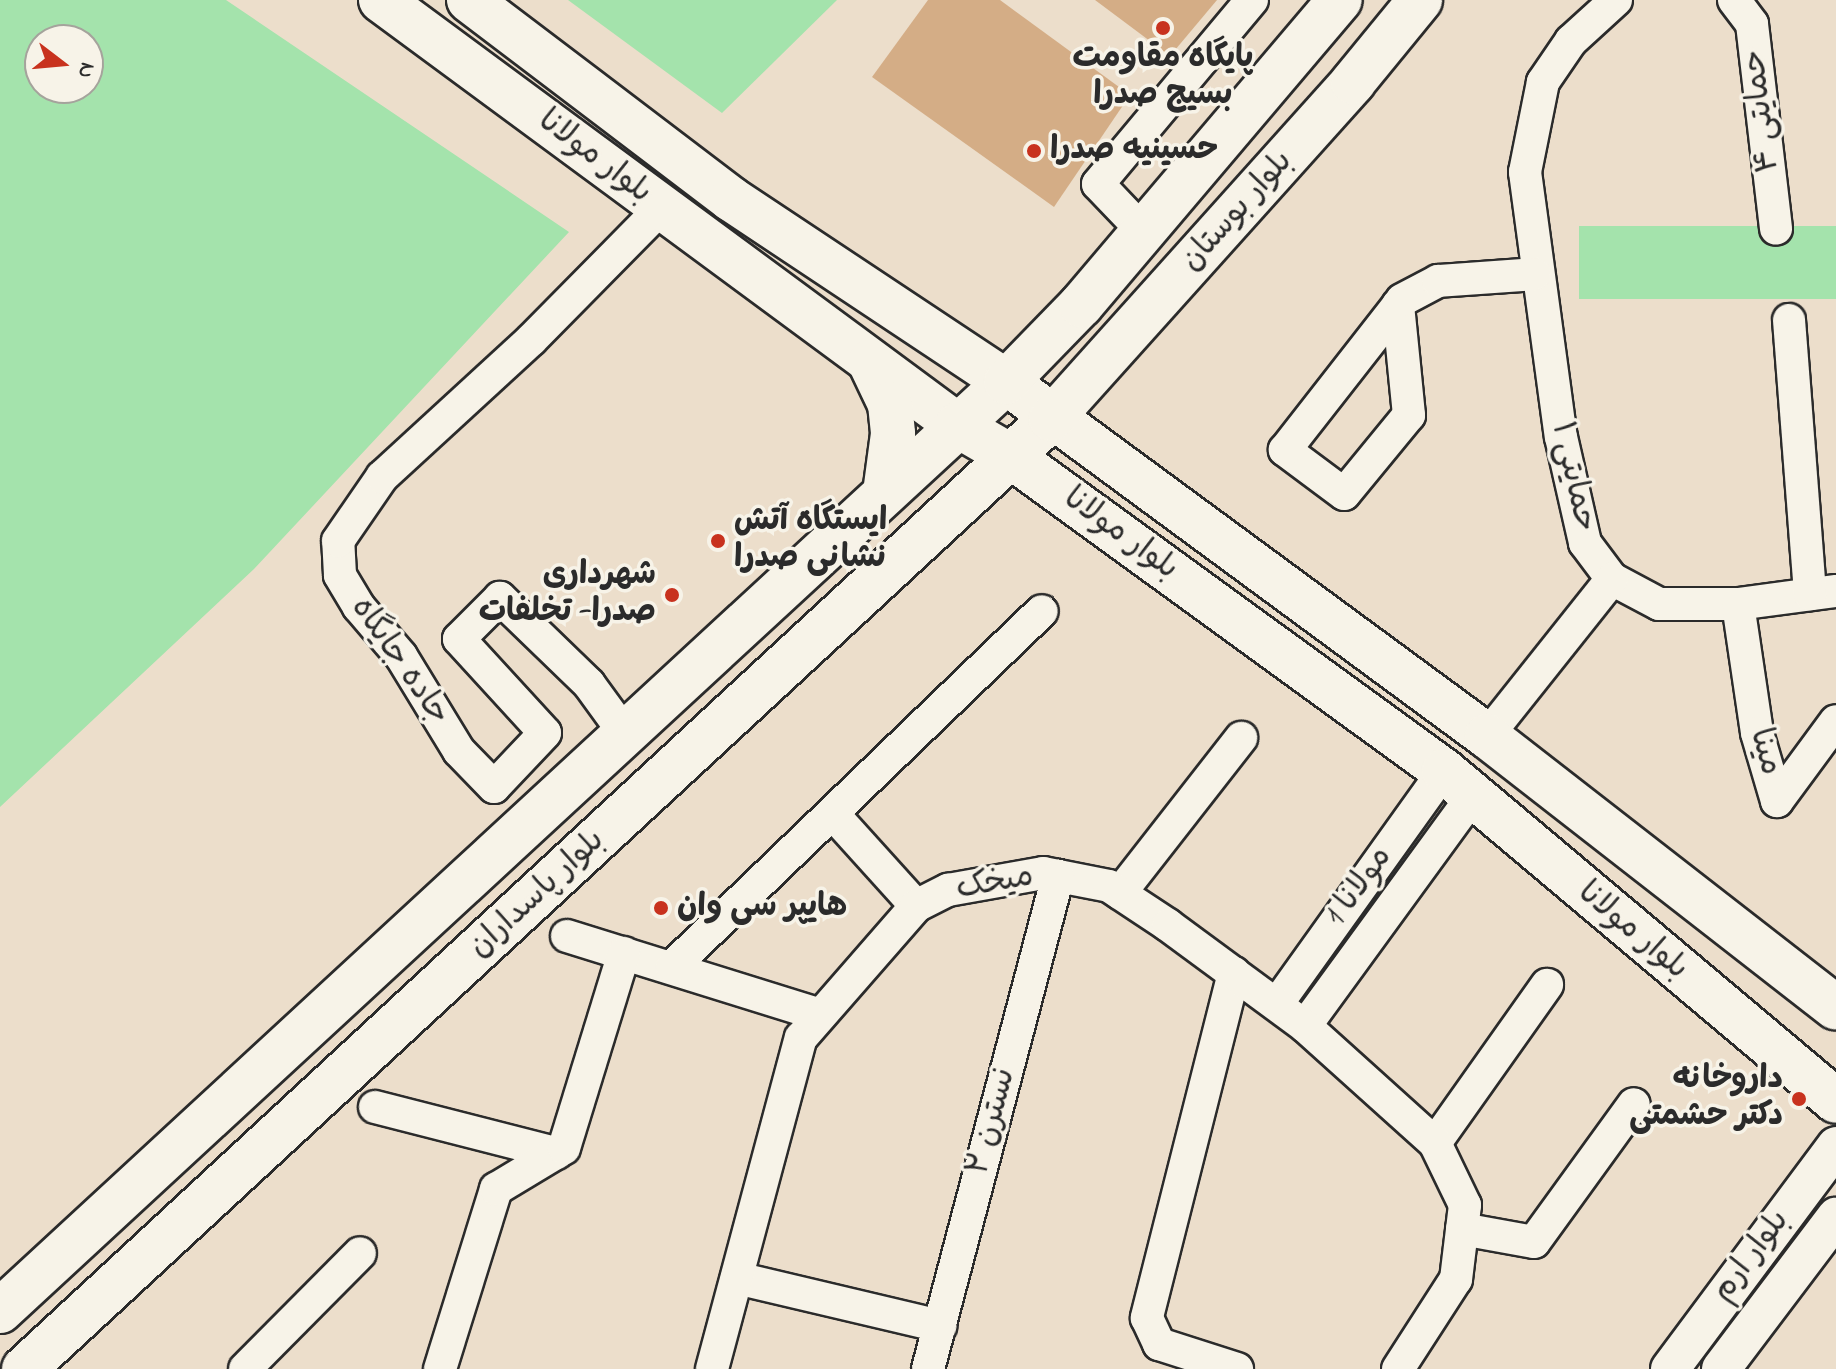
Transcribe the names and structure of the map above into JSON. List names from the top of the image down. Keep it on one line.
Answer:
{"streets":{"main road":["بلوار مولانا","بلوار بوستان","بلوار پاسداران"],"street":["حمایتی ۴","حمایتی ۱","جاده جایگاه","مینا","میخک","مولانا 1","نسترن ۲","بلوار ارم"]},"crossings":[["بلوار مولانا","بلوار بوستان"],["بلوار مولانا","جاده جایگاه"],["بلوار مولانا","مولانا 1"],["بلوار مولانا","بلوار پاسداران"],["بلوار بوستان","بلوار پاسداران"],["حمایتی ۱","مینا"],["جاده جایگاه","بلوار پاسداران"],["میخک","مولانا 1"],["میخک","نسترن ۲"]],"places":["پایگاه مقاومت بسیج صدرا","حسینیه صدرا","ایستگاه آتش نشانی صدرا","شهرداری صدرا- تخلفات","هایپر سی وان","داروخانه دکتر حشمتی"],"north":"right"}
